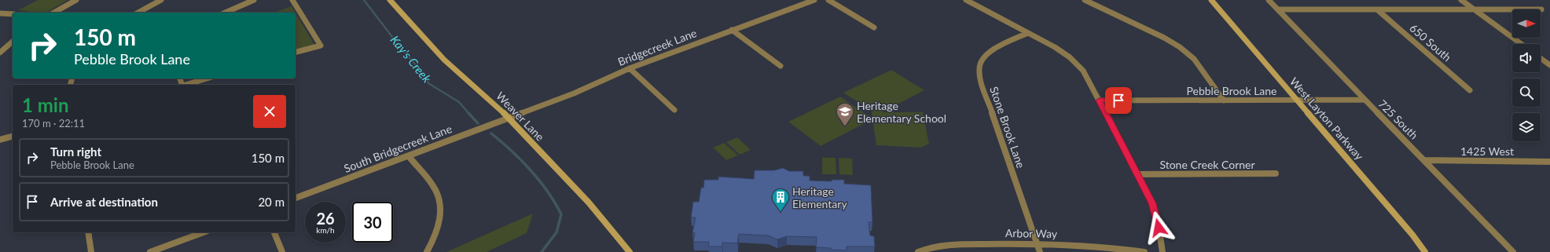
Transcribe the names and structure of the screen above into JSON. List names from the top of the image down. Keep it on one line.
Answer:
{"streets":{"street":["650 South","Bridgecreek Lane","Pebble Brook Lane","Weaver Lane","West Layton Parkway","725 South","Stone Brook Lane","South Bridgecreek Lane","1425 West","Stone Creek Corner","Arbor Way"]},"crossings":[["Bridgecreek Lane","Weaver Lane"],["Bridgecreek Lane","South Bridgecreek Lane"],["Pebble Brook Lane","West Layton Parkway"],["Pebble Brook Lane","725 South"],["Weaver Lane","South Bridgecreek Lane"],["725 South","1425 West"],["Stone Brook Lane","Arbor Way"]],"water":["Kay's Creek"],"places":{"school or university":["Heritage Elementary School"],"building":["Heritage Elementary"]},"north":"right","page":{"turn":["150 m","Pebble Brook Lane"],"heading":["1 min","170 m · 22:11"],"list":[{"name":"Turn right","note":"Pebble Brook Lane","value":"150 m"},{"name":"Arrive at destination","value":"20 m"}],"speed":"26 km/h","limit":"30"}}
